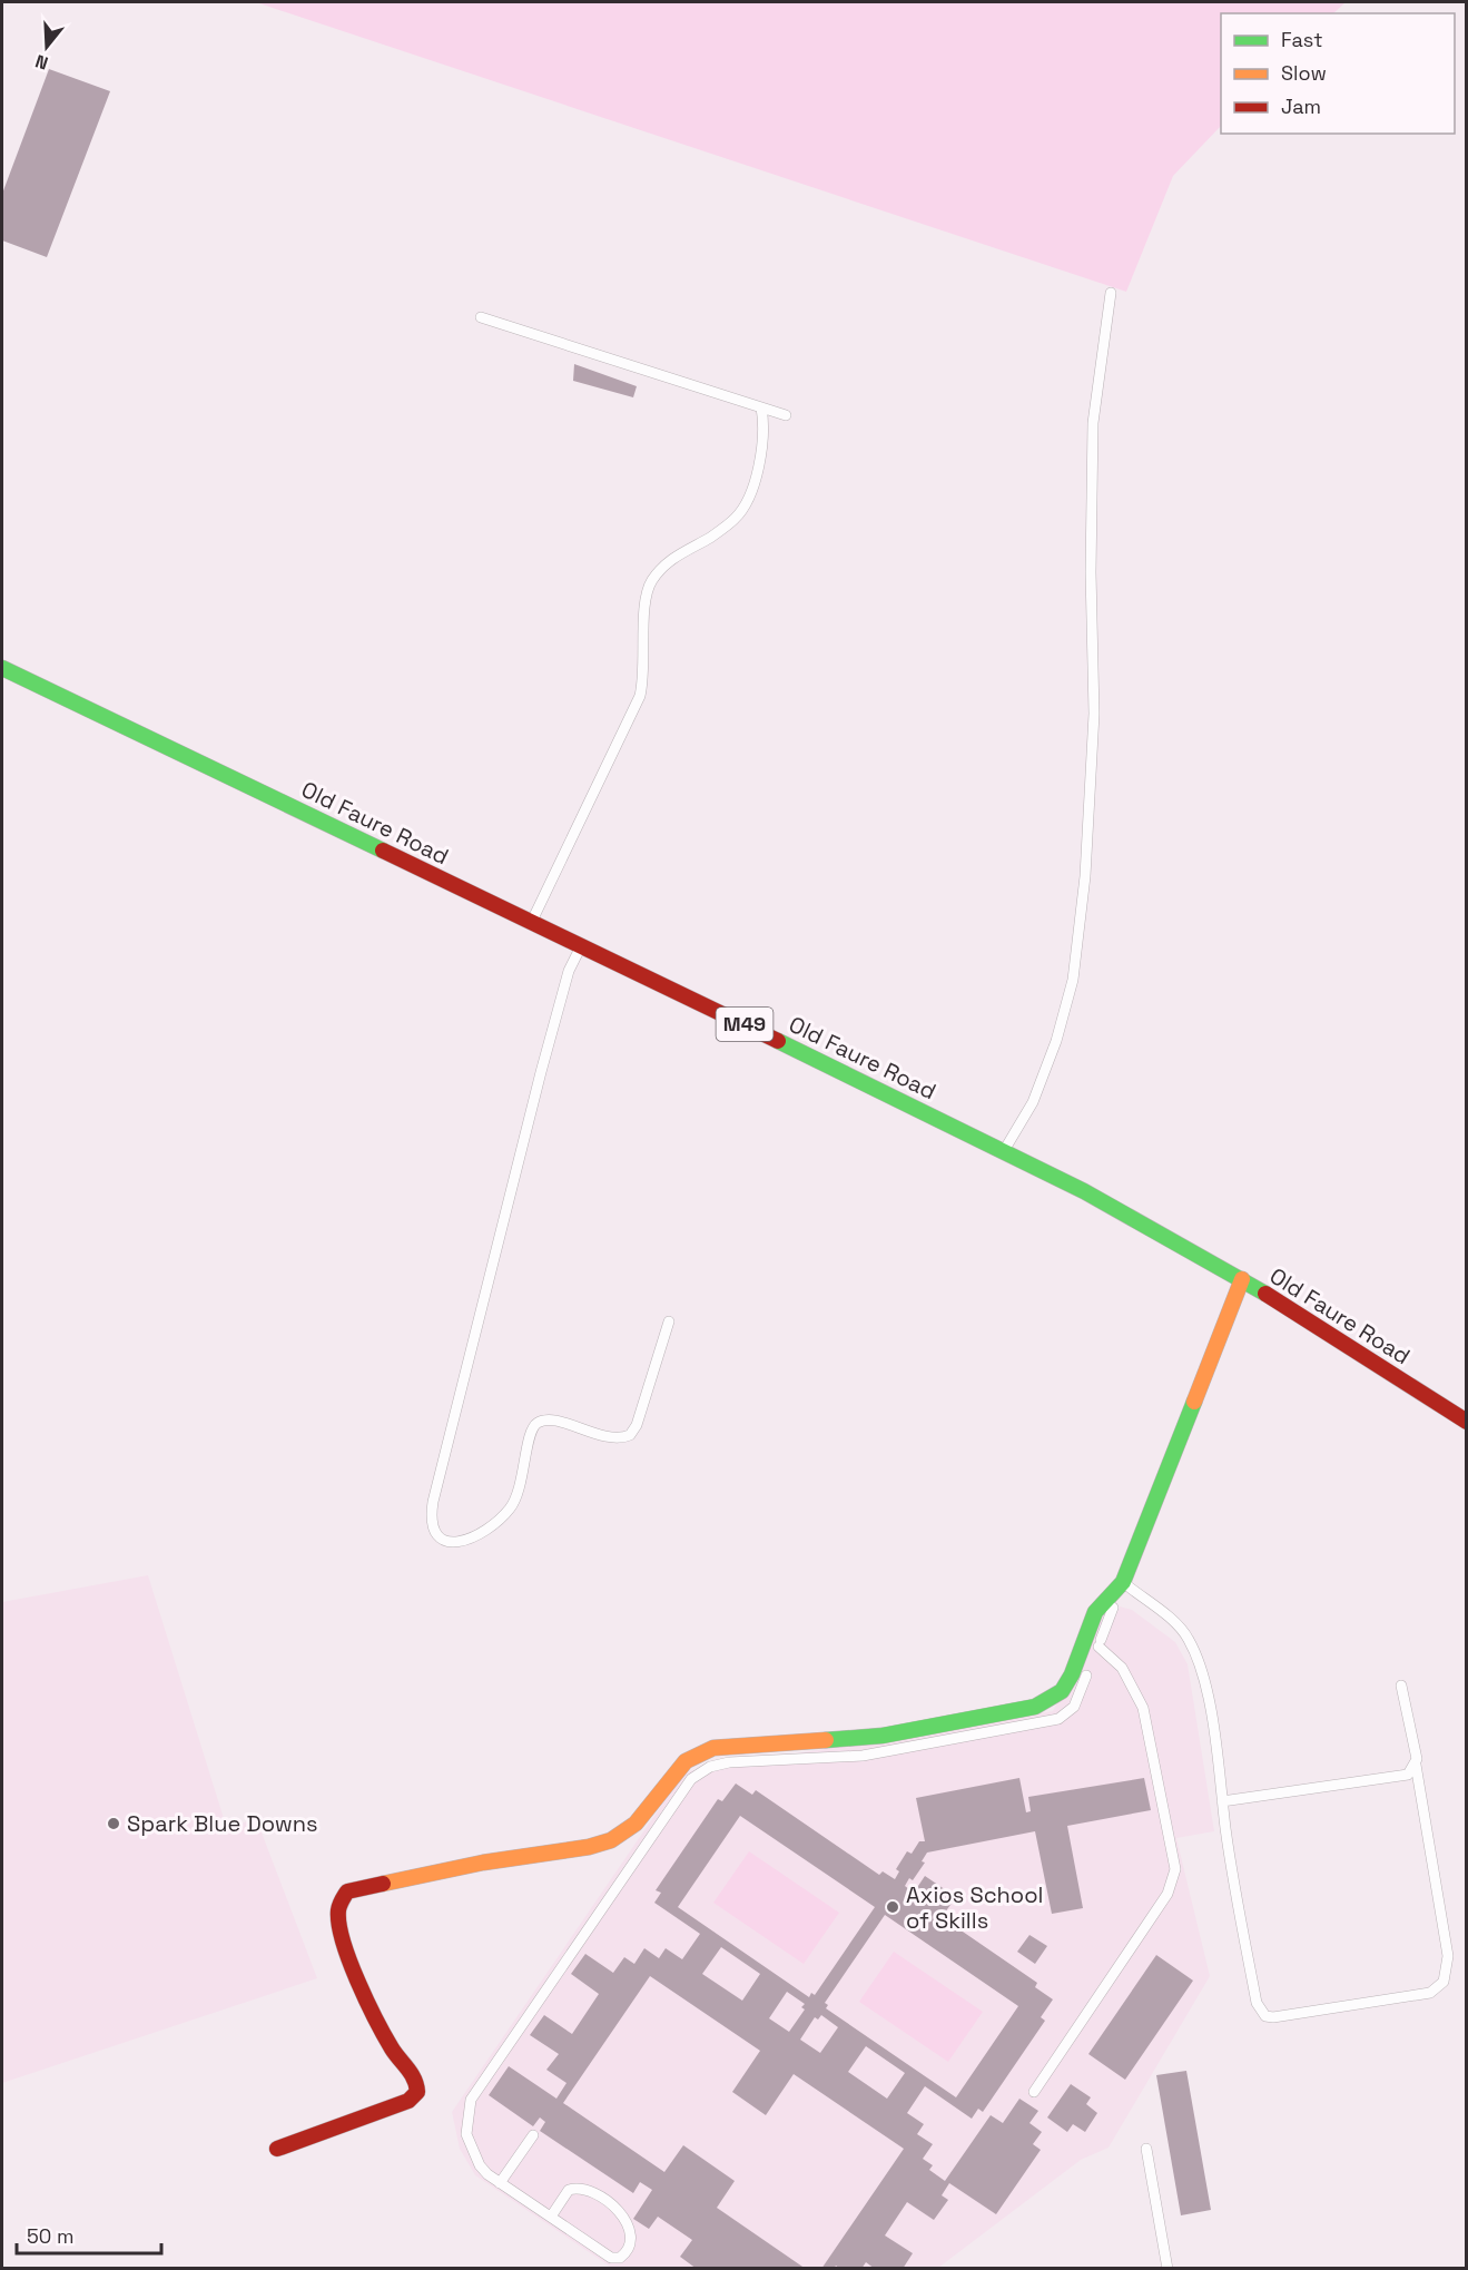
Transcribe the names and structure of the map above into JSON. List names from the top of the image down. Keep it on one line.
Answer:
{"streets":{"main road":["Old Faure Road","M49"]},"places":["Spark Blue Downs","Axios School of Skills"],"legend":["Fast","Slow","Jam"],"scale_bar":"50 m","north":"bottom"}
